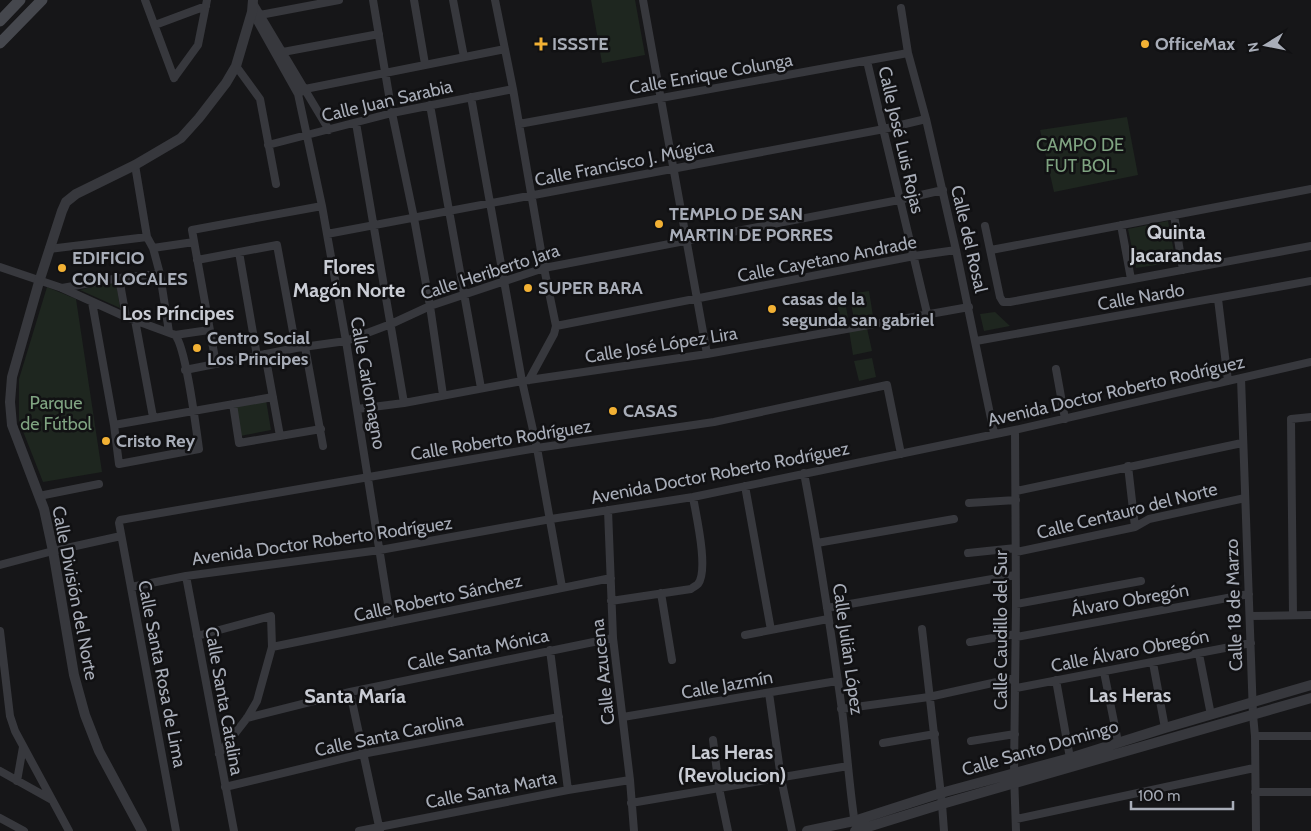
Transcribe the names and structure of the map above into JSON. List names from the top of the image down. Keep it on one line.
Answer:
{"streets":{"street":["Calle Enrique Colunga","Calle Juan Sarabia","Calle José Luis Rojas","Calle Francisco J. Múgica","Calle del Rosal","Calle Cayetano Andrade","Calle Heriberto Jara","Calle Nardo","Calle José López Lira","Calle Carlomagno","Avenida Doctor Roberto Rodríguez","Calle Roberto Rodríguez","Calle Centauro del Norte","Calle División del Norte","Calle Roberto Sánchez","Álvaro Obregón","Calle 18 de Marzo","Calle Caudillo del Sur","Calle Julián López","Calle Santa Mónica","Calle Álvaro Obregón","Calle Azucena","Calle Santa Rosa de Lima","Calle Jazmín","Calle Santa Catalina","Calle Santa Carolina","Calle Santo Domingo","Calle Santa Marta"]},"crossings":[["Calle Enrique Colunga","Calle José Luis Rojas"],["Calle Enrique Colunga","Calle del Rosal"],["Calle Juan Sarabia","Calle Carlomagno"],["Calle José Luis Rojas","Calle Francisco J. Múgica"],["Calle José Luis Rojas","Calle Cayetano Andrade"],["Calle José Luis Rojas","Calle Heriberto Jara"],["Calle José Luis Rojas","Calle José López Lira"],["Calle Francisco J. Múgica","Calle del Rosal"],["Calle Francisco J. Múgica","Calle Carlomagno"],["Calle del Rosal","Calle Cayetano Andrade"],["Calle del Rosal","Calle Heriberto Jara"],["Calle del Rosal","Calle Nardo"],["Calle del Rosal","Calle José López Lira"],["Calle del Rosal","Avenida Doctor Roberto Rodríguez"],["Calle Heriberto Jara","Calle Carlomagno"],["Calle José López Lira","Calle Carlomagno"],["Calle Carlomagno","Avenida Doctor Roberto Rodríguez"],["Calle Carlomagno","Calle Roberto Rodríguez"],["Calle Carlomagno","Calle División del Norte"],["Calle Carlomagno","Calle Roberto Sánchez"],["Avenida Doctor Roberto Rodríguez","Calle Roberto Rodríguez"],["Avenida Doctor Roberto Rodríguez","Calle 18 de Marzo"],["Avenida Doctor Roberto Rodríguez","Calle Caudillo del Sur"],["Avenida Doctor Roberto Rodríguez","Calle Julián López"],["Avenida Doctor Roberto Rodríguez","Calle Azucena"],["Avenida Doctor Roberto Rodríguez","Calle Santa Rosa de Lima"],["Avenida Doctor Roberto Rodríguez","Calle Santa Catalina"],["Calle Roberto Rodríguez","Calle Santa Rosa de Lima"],["Calle Centauro del Norte","Calle 18 de Marzo"],["Calle Centauro del Norte","Calle Caudillo del Sur"],["Calle Roberto Sánchez","Calle Azucena"],["Álvaro Obregón","Calle 18 de Marzo"],["Álvaro Obregón","Calle Caudillo del Sur"],["Calle 18 de Marzo","Calle Álvaro Obregón"],["Calle 18 de Marzo","Calle Santo Domingo"],["Calle Caudillo del Sur","Calle Álvaro Obregón"],["Calle Caudillo del Sur","Calle Santo Domingo"],["Calle Julián López","Calle Jazmín"],["Calle Julián López","Calle Santo Domingo"],["Calle Santa Mónica","Calle Azucena"],["Calle Azucena","Calle Jazmín"],["Calle Azucena","Calle Santa Marta"],["Calle Santa Catalina","Calle Santa Carolina"]],"districts":["Quinta Jacarandas","Flores Magón Norte","Los Príncipes","Las Heras","Santa María","Las Heras (Revolucion)"],"parks":["CAMPO DE FUT BOL","Parque de Fútbol"],"places":{"health":["ISSSTE"],"other":["OfficeMax","TEMPLO DE SAN MARTIN DE PORRES","EDIFICIO CON LOCALES","SUPER BARA","casas de la segunda san gabriel","Centro Social Los Principes","CASAS","Cristo Rey"]},"scale_bar":"100 m","north":"left"}
